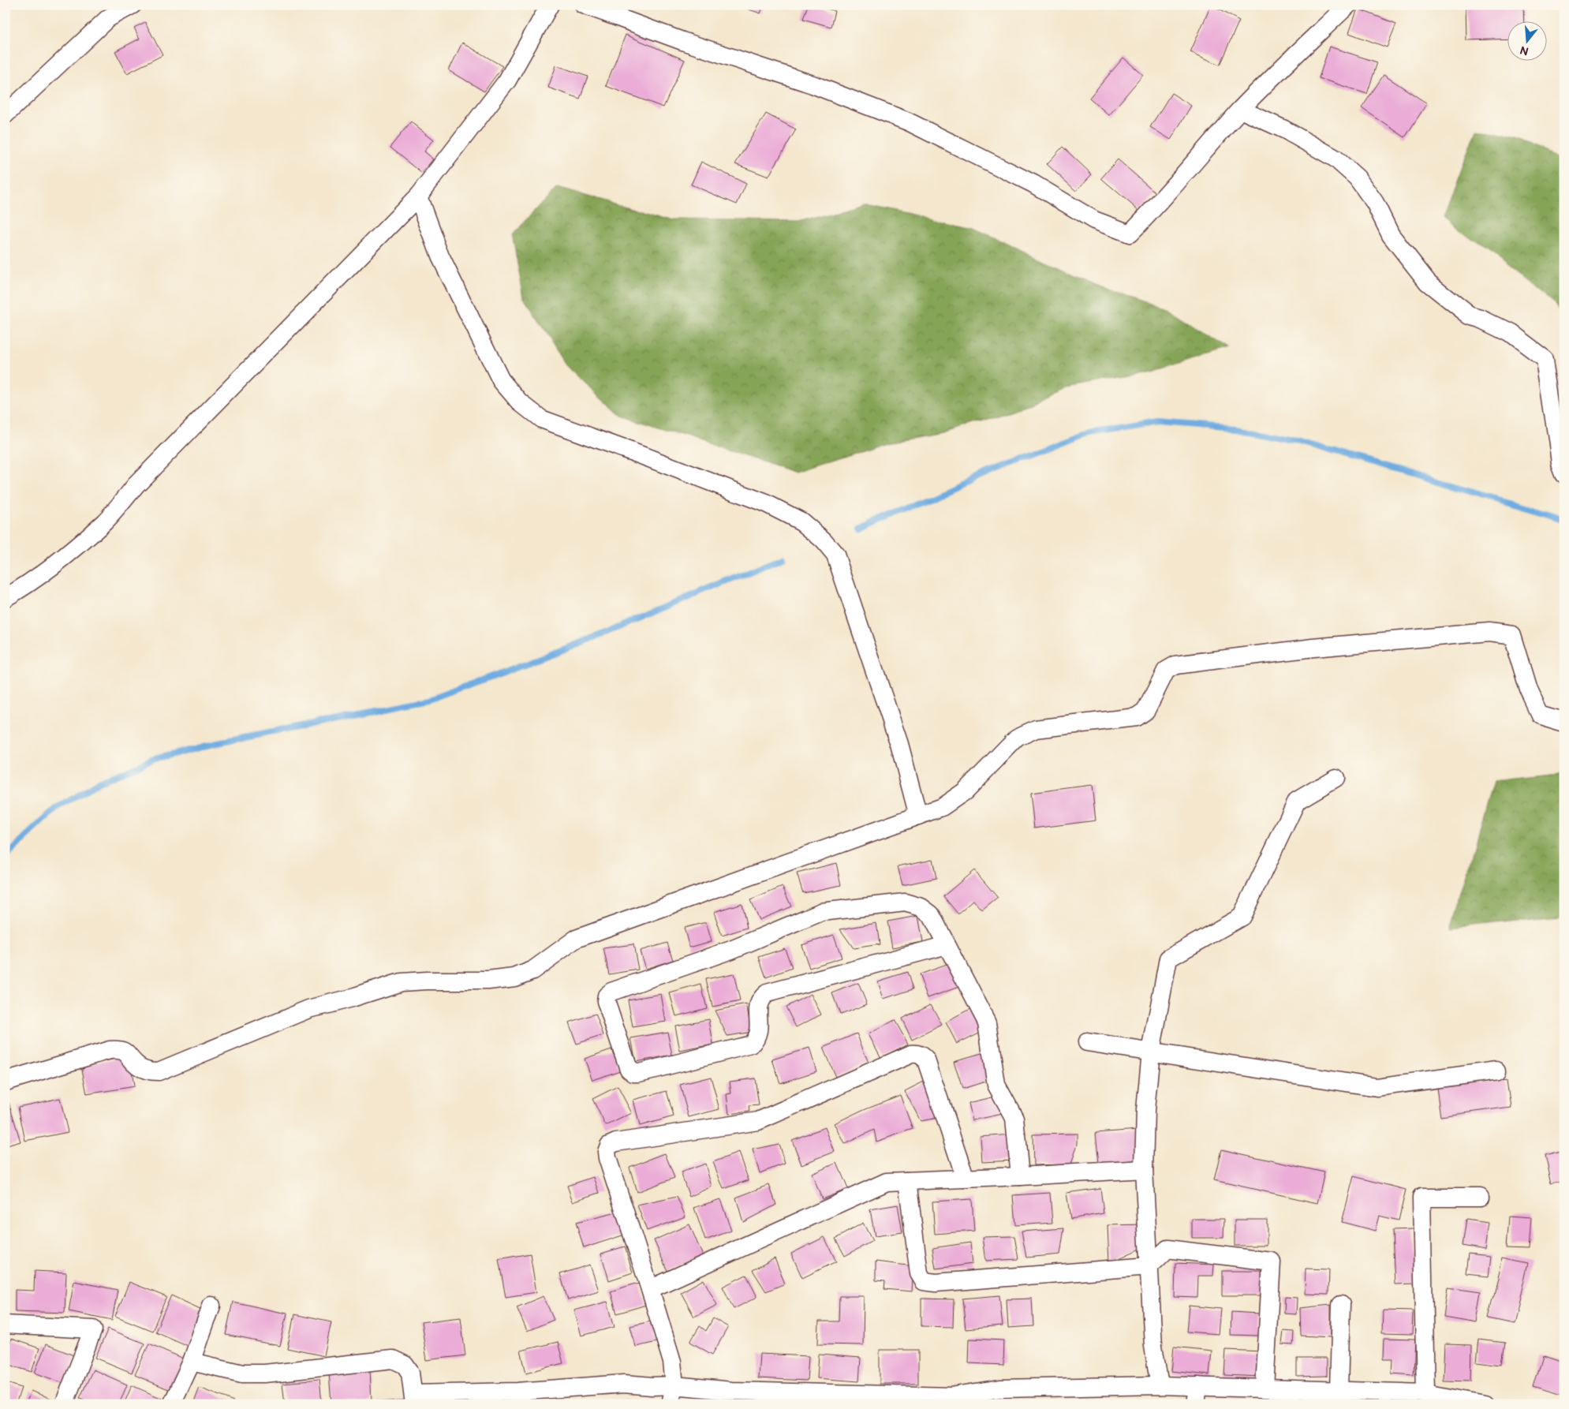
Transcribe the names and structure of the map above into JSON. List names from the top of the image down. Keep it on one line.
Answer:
{"north":"bottom"}
